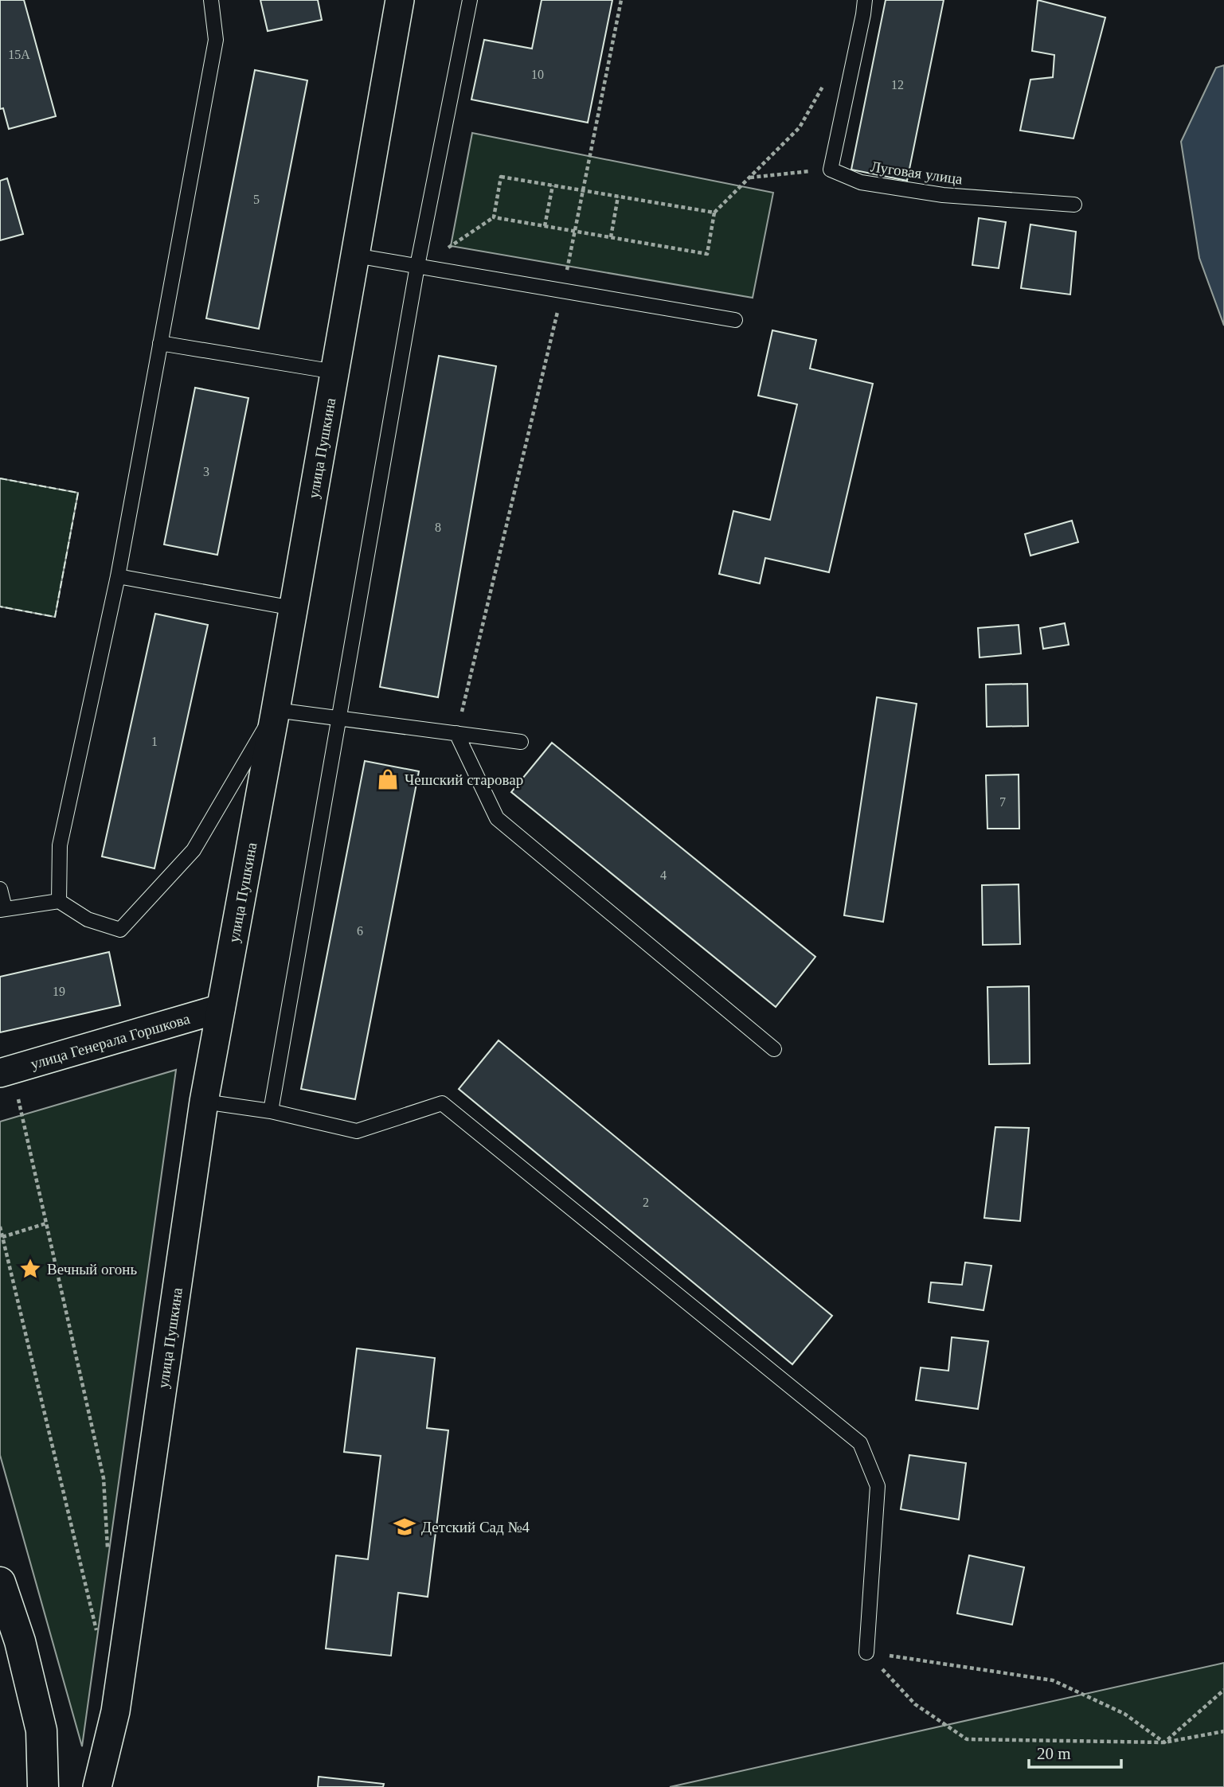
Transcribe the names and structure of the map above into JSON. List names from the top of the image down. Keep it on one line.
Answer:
{"streets":{"street":["улица Пушкина","улица Генерала Горшкова"],"lane":["Луговая улица"]},"crossings":[["улица Пушкина","улица Генерала Горшкова"]],"places":{"shop":["Чешский старовар"],"place":["Вечный огонь"],"school or university":["Детский Сад №4"]},"house_numbers":["15А","10","12","5","3","8","1","7","4","6","19","2"],"scale_bar":"20 m"}
